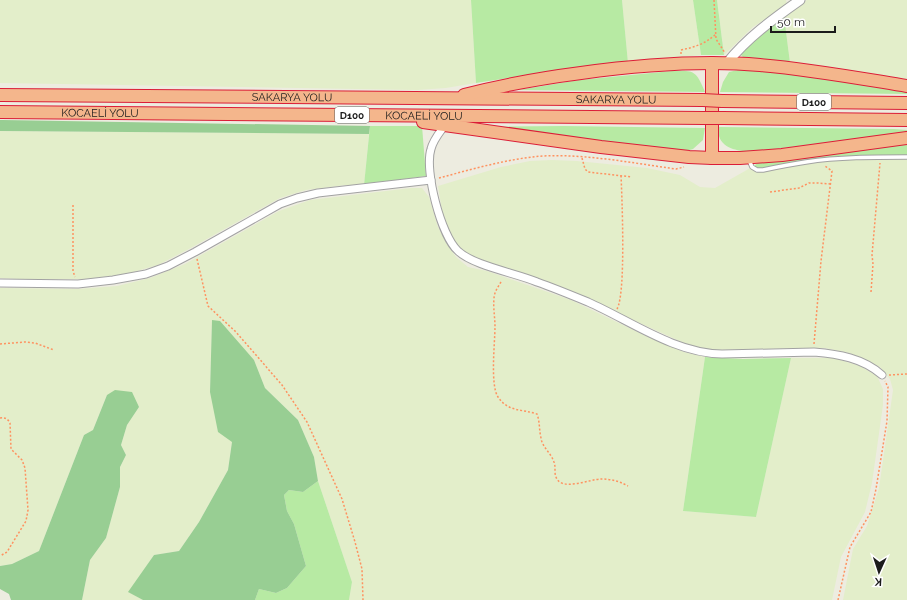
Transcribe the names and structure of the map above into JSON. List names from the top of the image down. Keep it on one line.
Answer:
{"streets":{"highway":["SAKARYA YOLU","D100","KOCAELİ YOLU"]},"scale_bar":"50 m","north":"bottom"}
